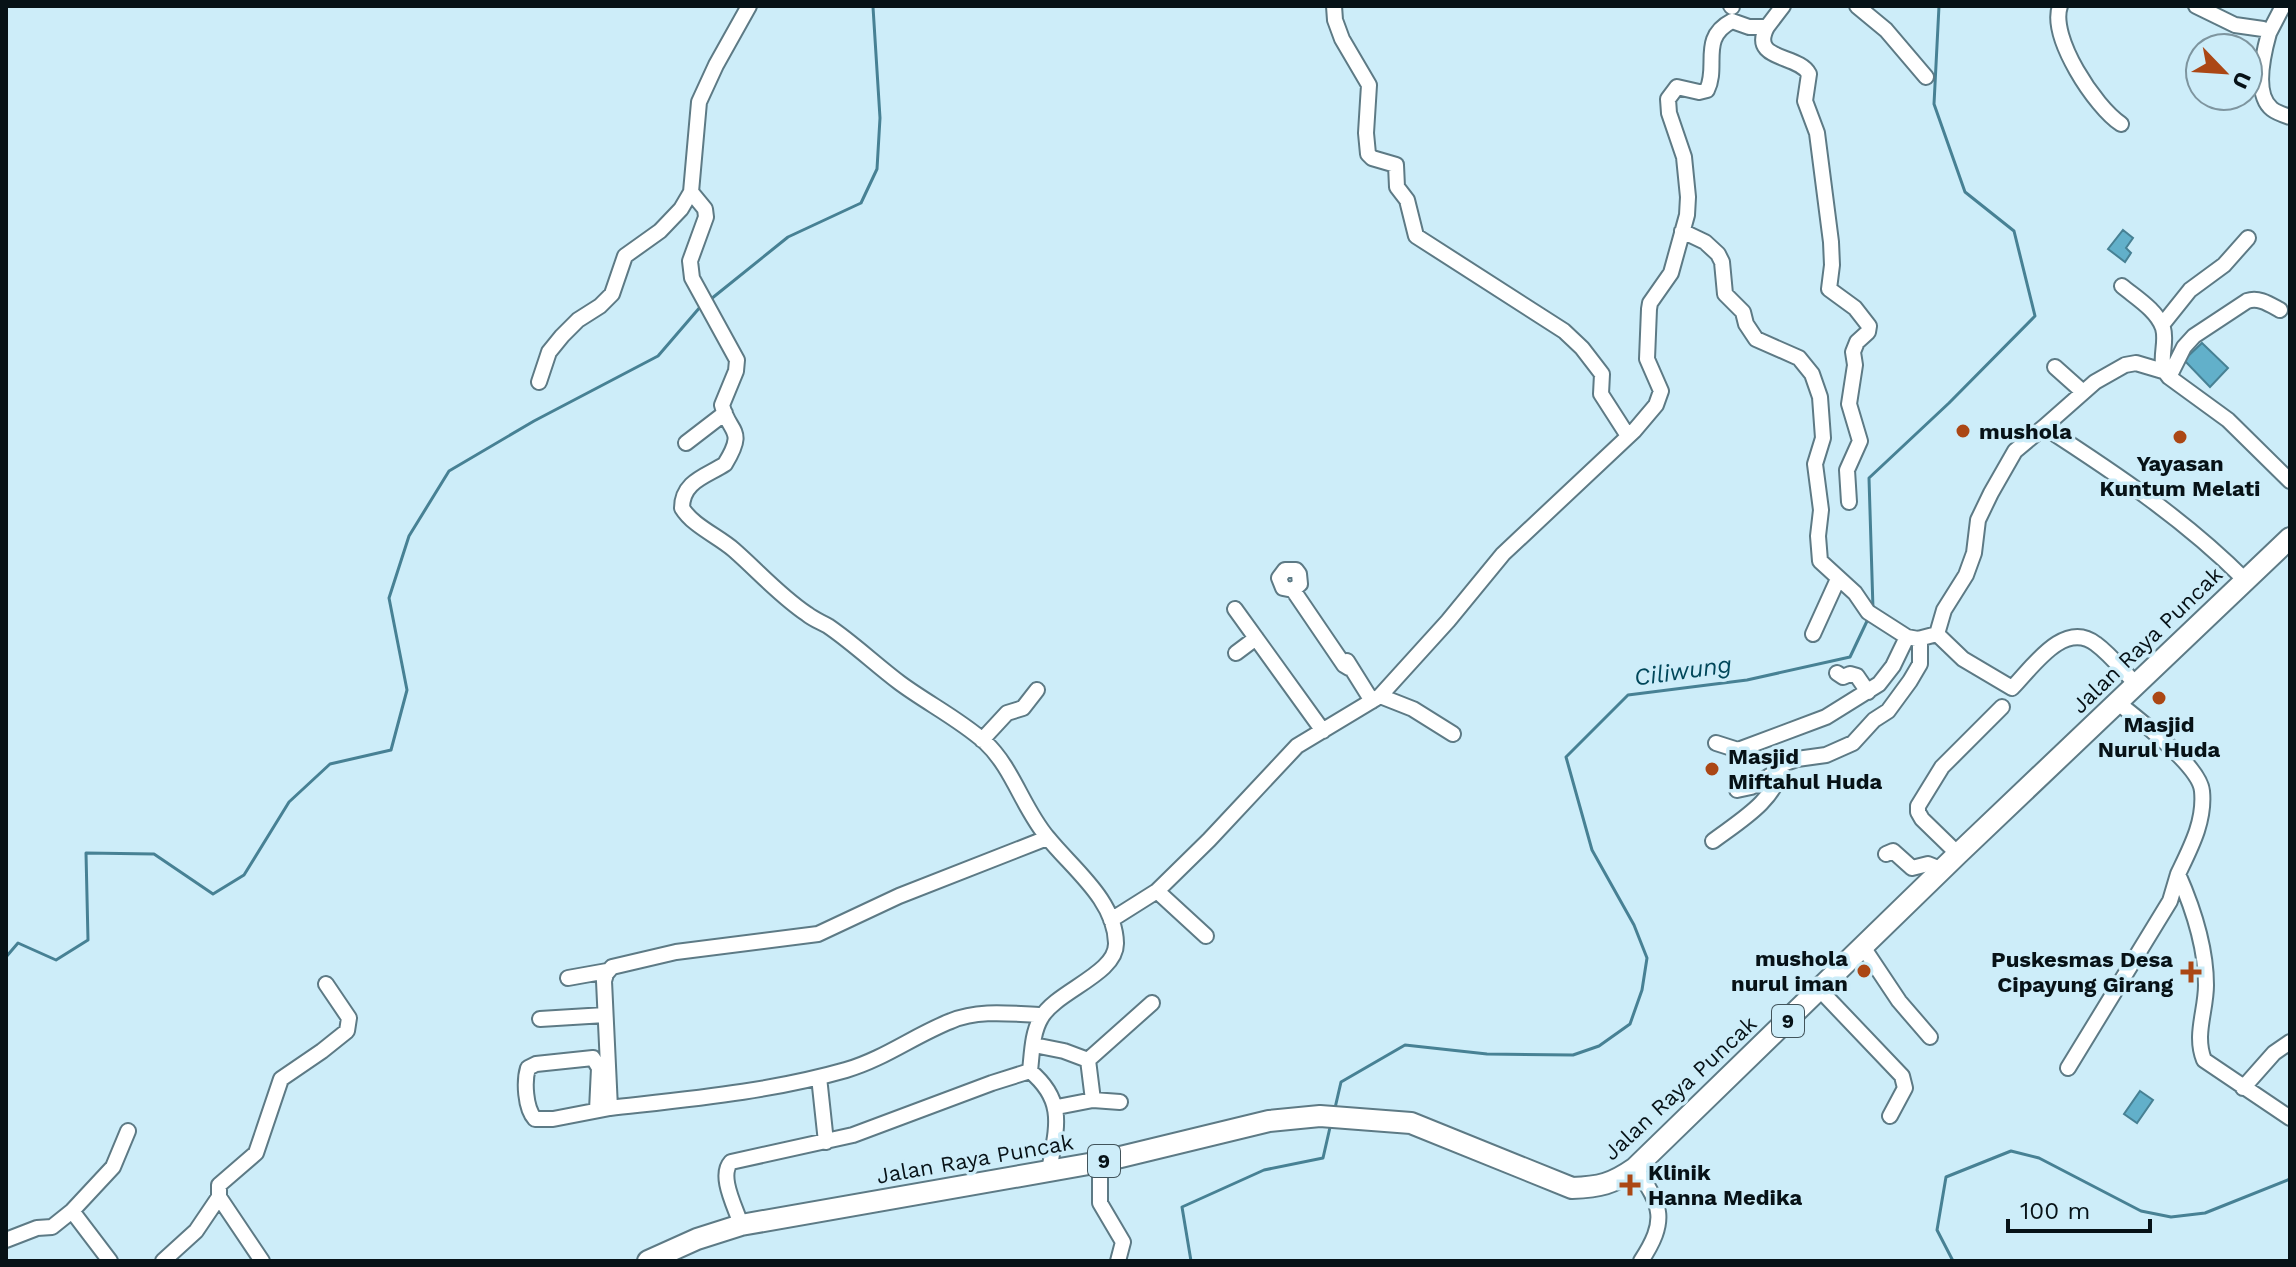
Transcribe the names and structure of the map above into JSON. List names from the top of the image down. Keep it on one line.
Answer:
{"streets":{"highway":["Jalan Raya Puncak","9"]},"water":["Ciliwung"],"places":{"other":["mushola","Yayasan Kuntum Melati","Masjid Nurul Huda","Masjid Miftahul Huda","mushola nurul iman"],"health":["Puskesmas Desa Cipayung Girang","Klinik Hanna Medika"]},"scale_bar":"100 m","north":"bottom right"}
